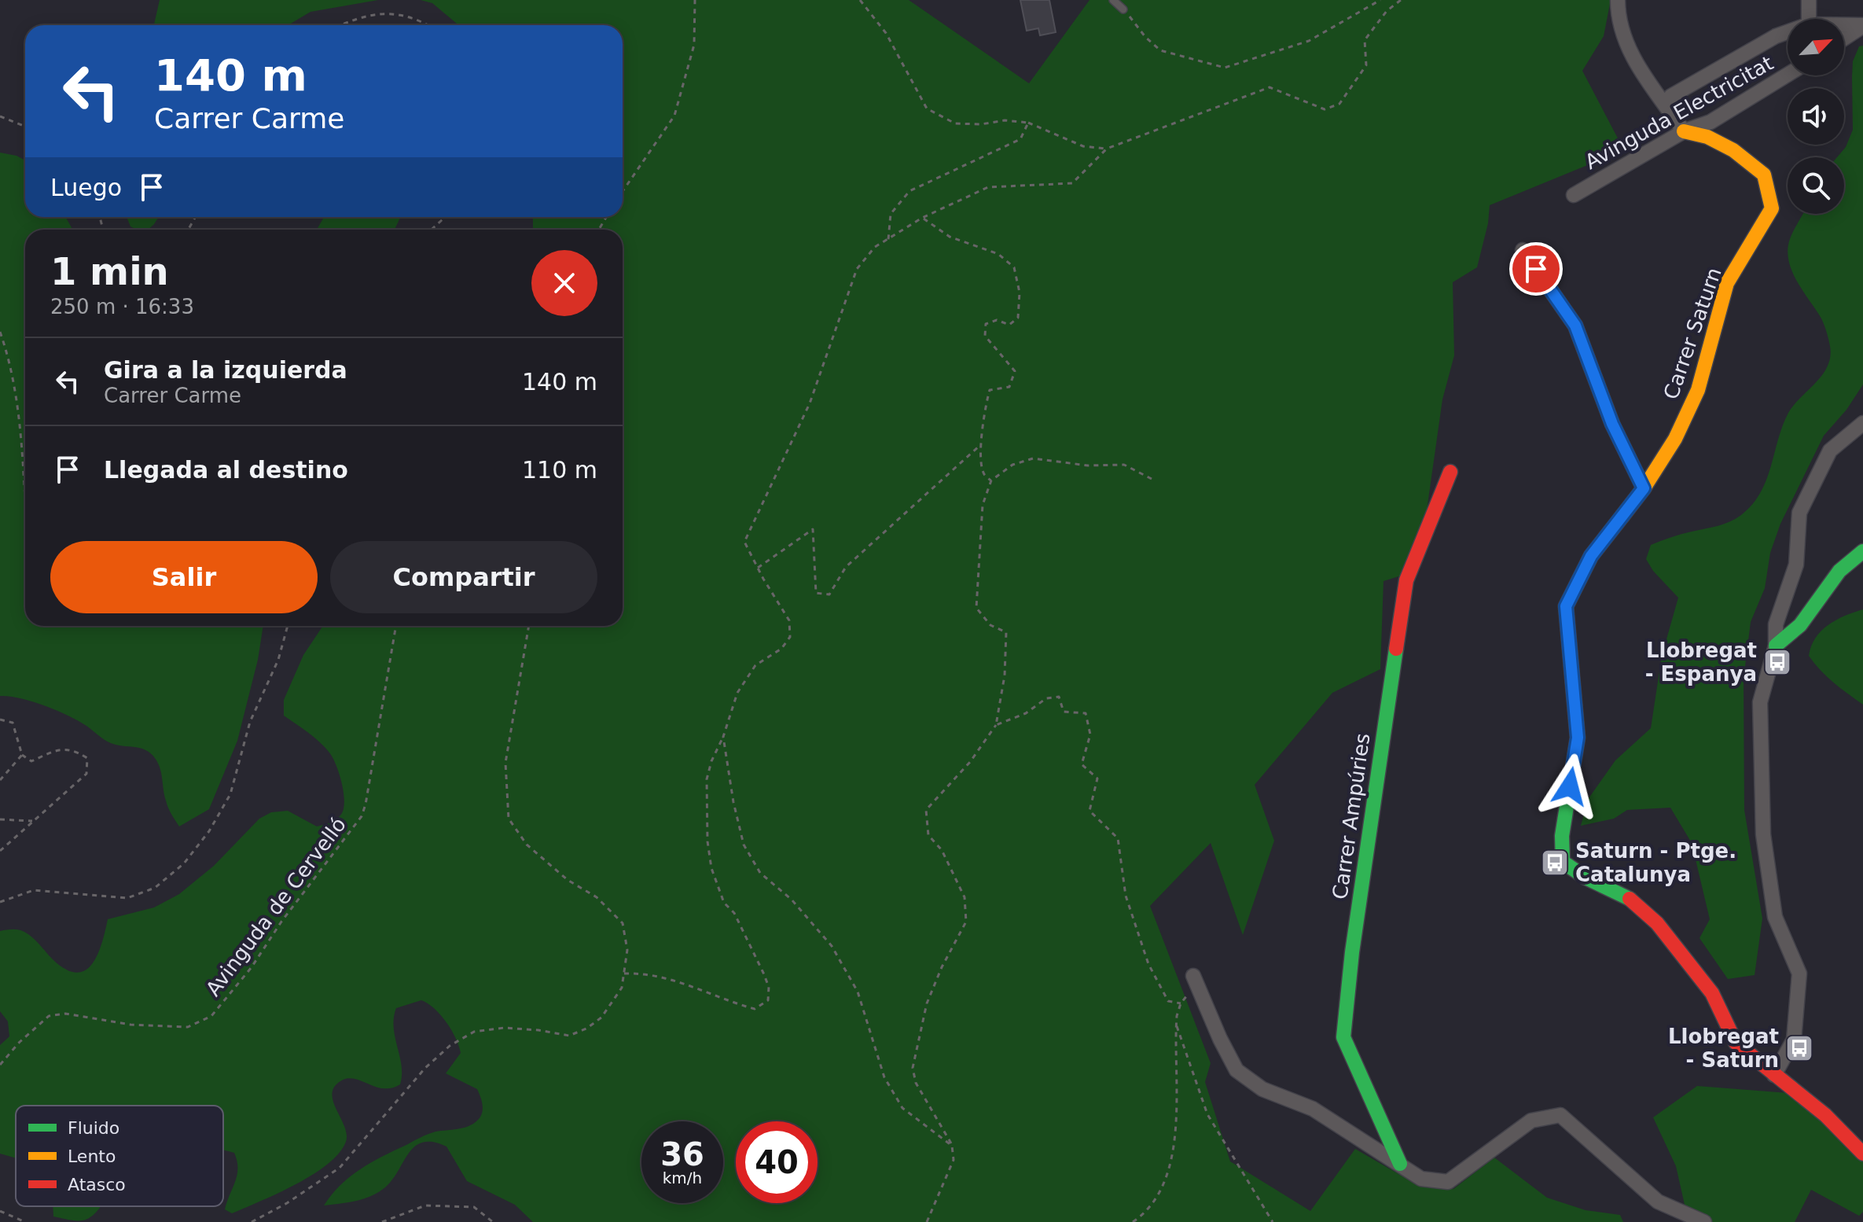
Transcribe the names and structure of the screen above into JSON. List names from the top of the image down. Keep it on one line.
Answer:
{"streets":{"street":["Avinguda Electricitat","Carrer Saturn","Carrer Ampúries"],"path":["Avinguda de Cervelló"]},"crossings":[["Avinguda Electricitat","Carrer Saturn"]],"places":{"bus stop":["Llobregat - Espanya","Saturn - Ptge. Catalunya","Llobregat - Saturn"]},"legend":["Fluido","Lento","Atasco"],"north":"top right","page":{"turn":["140 m","Carrer Carme"],"then":"Luego","heading":["1 min","250 m · 16:33"],"list":[{"name":"Gira a la izquierda","note":"Carrer Carme","value":"140 m"},{"name":"Llegada al destino","value":"110 m"}],"buttons":["Salir","Compartir"],"speed":"36 km/h","limit":"40"}}
